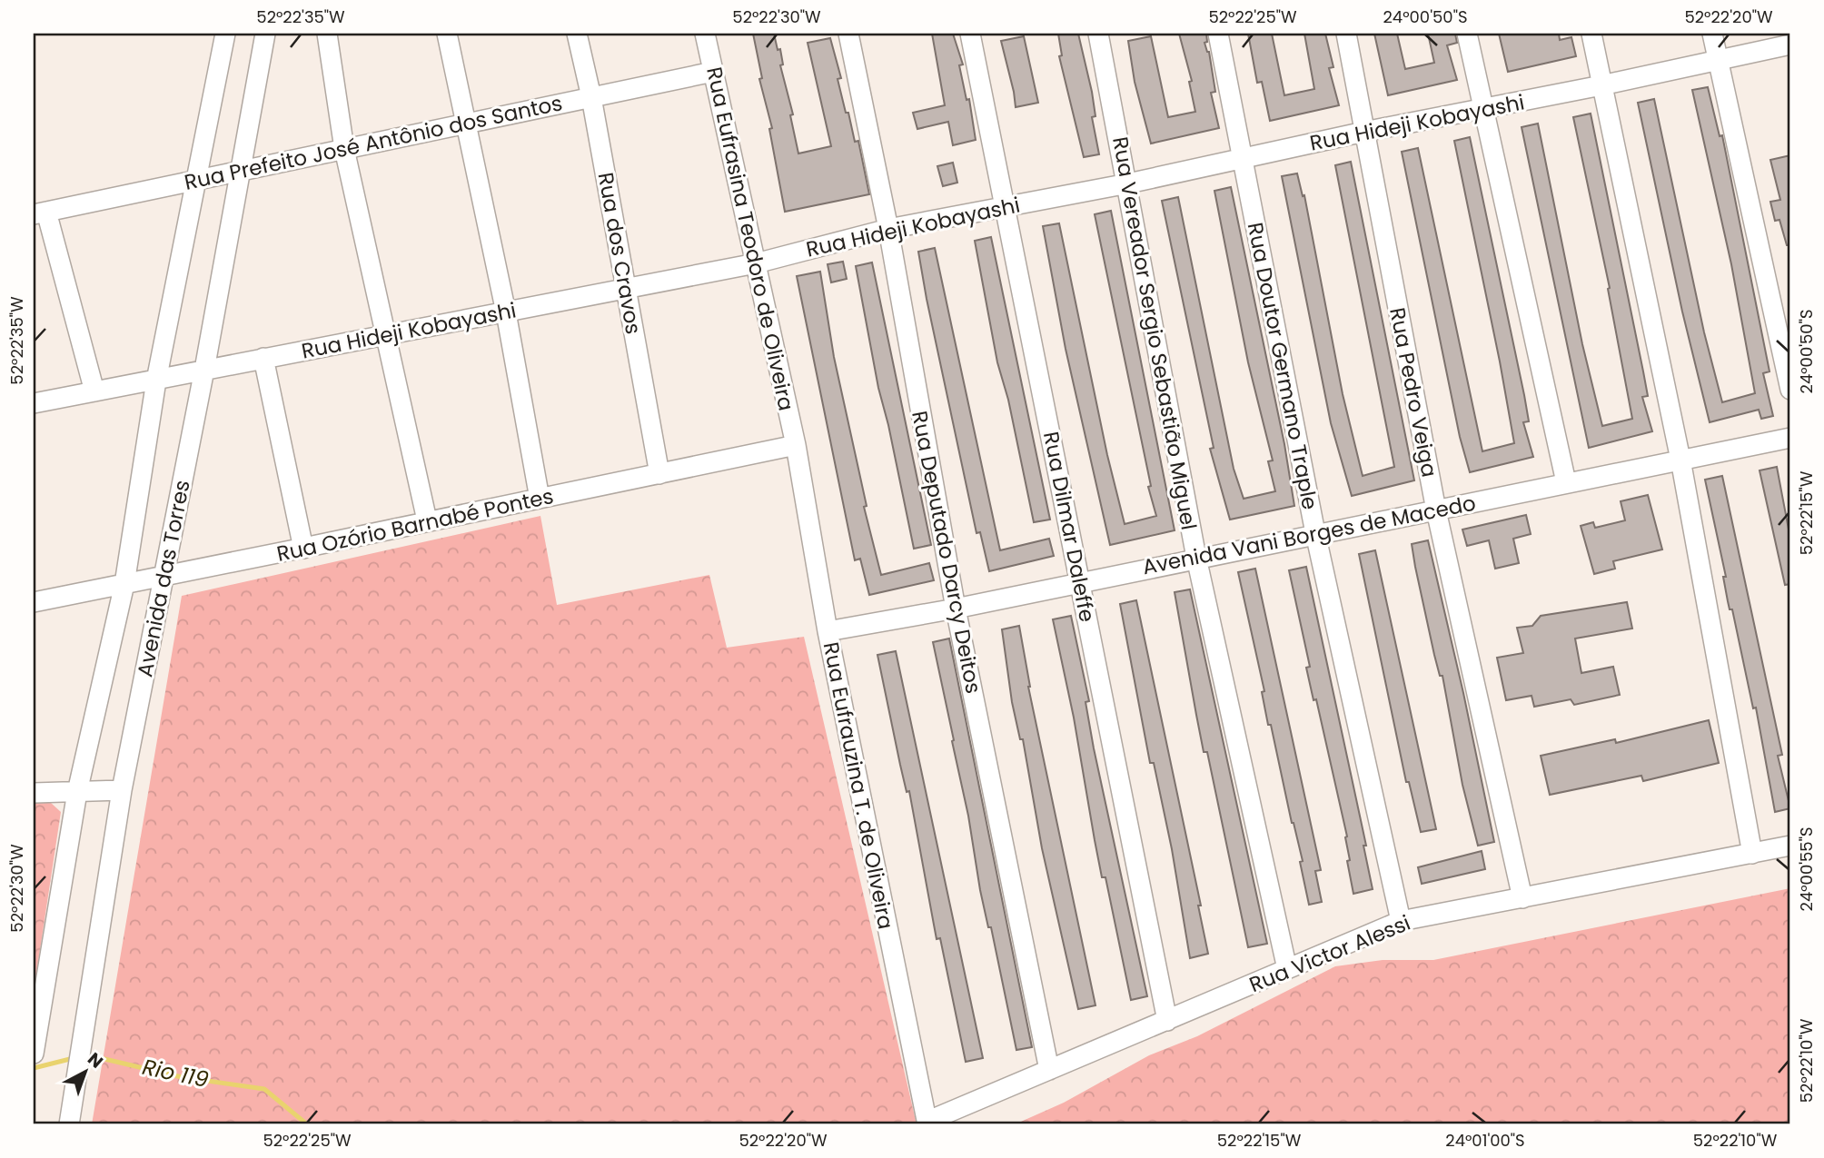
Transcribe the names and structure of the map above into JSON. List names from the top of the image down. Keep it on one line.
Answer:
{"streets":{"street":["Rua Hideji Kobayashi","Rua Prefeito José Antônio dos Santos","Rua Eufrasina Teodoro de Oliveira","Rua dos Cravos","Rua Vereador Sergio Sebastião Miguel","Rua Doutor Germano Traple","Rua Pedro Veiga","Rua Ozório Barnabé Pontes","Rua Dilmar Daleffe","Avenida Vani Borges de Macedo","Rua Deputado Darcy Deitos","Avenida das Torres","Rua Eufrauzina T. de Oliveira","Rua Victor Alessi"]},"crossings":[["Rua Hideji Kobayashi","Rua Eufrasina Teodoro de Oliveira"],["Rua Hideji Kobayashi","Rua dos Cravos"],["Rua Hideji Kobayashi","Rua Vereador Sergio Sebastião Miguel"],["Rua Hideji Kobayashi","Rua Doutor Germano Traple"],["Rua Hideji Kobayashi","Rua Pedro Veiga"],["Rua Hideji Kobayashi","Rua Dilmar Daleffe"],["Rua Hideji Kobayashi","Rua Deputado Darcy Deitos"],["Rua Hideji Kobayashi","Avenida das Torres"],["Rua Prefeito José Antônio dos Santos","Rua Eufrasina Teodoro de Oliveira"],["Rua Prefeito José Antônio dos Santos","Rua dos Cravos"],["Rua Prefeito José Antônio dos Santos","Avenida das Torres"],["Rua Eufrasina Teodoro de Oliveira","Rua Ozório Barnabé Pontes"],["Rua Eufrasina Teodoro de Oliveira","Rua Eufrauzina T. de Oliveira"],["Rua dos Cravos","Rua Ozório Barnabé Pontes"],["Rua Vereador Sergio Sebastião Miguel","Avenida Vani Borges de Macedo"],["Rua Vereador Sergio Sebastião Miguel","Rua Victor Alessi"],["Rua Doutor Germano Traple","Avenida Vani Borges de Macedo"],["Rua Doutor Germano Traple","Rua Victor Alessi"],["Rua Pedro Veiga","Avenida Vani Borges de Macedo"],["Rua Pedro Veiga","Rua Victor Alessi"],["Rua Ozório Barnabé Pontes","Avenida das Torres"],["Rua Ozório Barnabé Pontes","Rua Eufrauzina T. de Oliveira"],["Rua Dilmar Daleffe","Avenida Vani Borges de Macedo"],["Rua Dilmar Daleffe","Rua Victor Alessi"],["Avenida Vani Borges de Macedo","Rua Deputado Darcy Deitos"],["Avenida Vani Borges de Macedo","Rua Eufrauzina T. de Oliveira"],["Rua Deputado Darcy Deitos","Rua Victor Alessi"],["Rua Eufrauzina T. de Oliveira","Rua Victor Alessi"]],"water":["Rio 119"],"north":"top right","coordinates":["52°22'35\"W","52°22'30\"W","52°22'25\"W","24°00'50\"S","52°22'20\"W","52°22'15\"W","24°00'55\"S","52°22'10\"W","24°01'00\"S"]}
